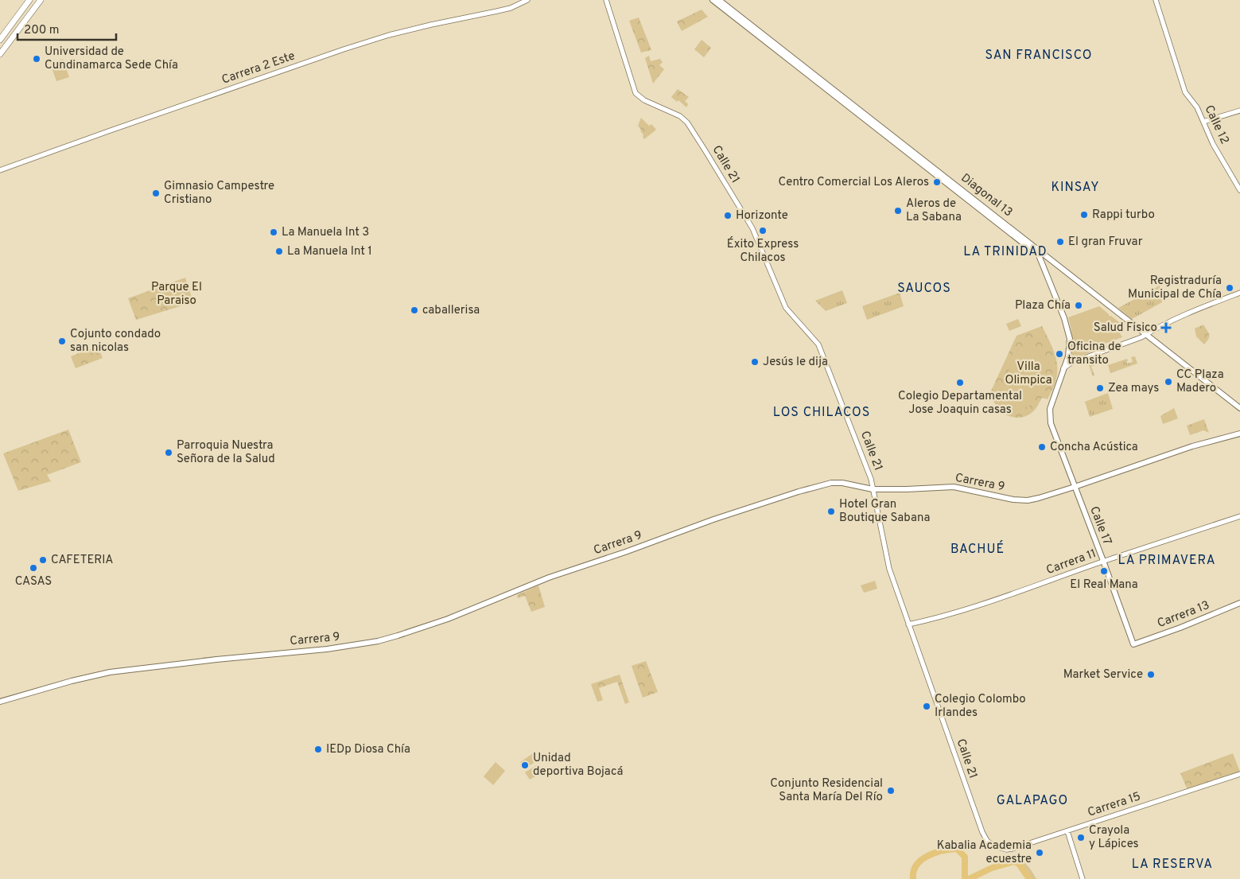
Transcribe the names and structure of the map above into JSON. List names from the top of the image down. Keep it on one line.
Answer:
{"streets":{"main road":["Diagonal 13","Carrera 9","Calle 17","Carrera 13"],"street":["Carrera 2 Este","Calle 12","Calle 21","Carrera 11","Carrera 15"]},"crossings":[["Calle 21","Carrera 9"],["Calle 21","Carrera 11"],["Calle 21","Carrera 15"],["Diagonal 13","Calle 17"],["Carrera 9","Calle 17"],["Calle 17","Carrera 11"],["Calle 17","Carrera 13"]],"districts":["SAN FRANCISCO","KINSAY","LA TRINIDAD","SAUCOS","LOS CHILACOS","BACHUÉ","LA PRIMAVERA","GALAPAGO","LA RESERVA"],"parks":["Parque El Paraiso","Villa Olimpica"],"places":{"other":["Universidad de Cundinamarca Sede Chía","Centro Comercial Los Aleros","Gimnasio Campestre Cristiano","Aleros de La Sabana","Rappi turbo","Horizonte","Éxito Express Chilacos","La Manuela Int 3","El gran Fruvar","La Manuela Int 1","Registraduría Municipal de Chía","Plaza Chía","caballerisa","Cojunto condado san nicolas","Oficina de transito","Jesús le dija","CC Plaza Madero","Colegio Departamental Jose Joaquin casas","Zea mays","Concha Acústica","Parroquia Nuestra Señora de la Salud","Hotel Gran Boutique Sabana","CAFETERIA","CASAS","El Real Mana","Market Service","Colegio Colombo Irlandes","IEDp Diosa Chía","Unidad deportiva Bojacá","Conjunto Residencial Santa María Del Río","Crayola y Lápices","Kabalia Academia ecuestre"],"health":["Salud Fisico"]},"scale_bar":"200 m"}
